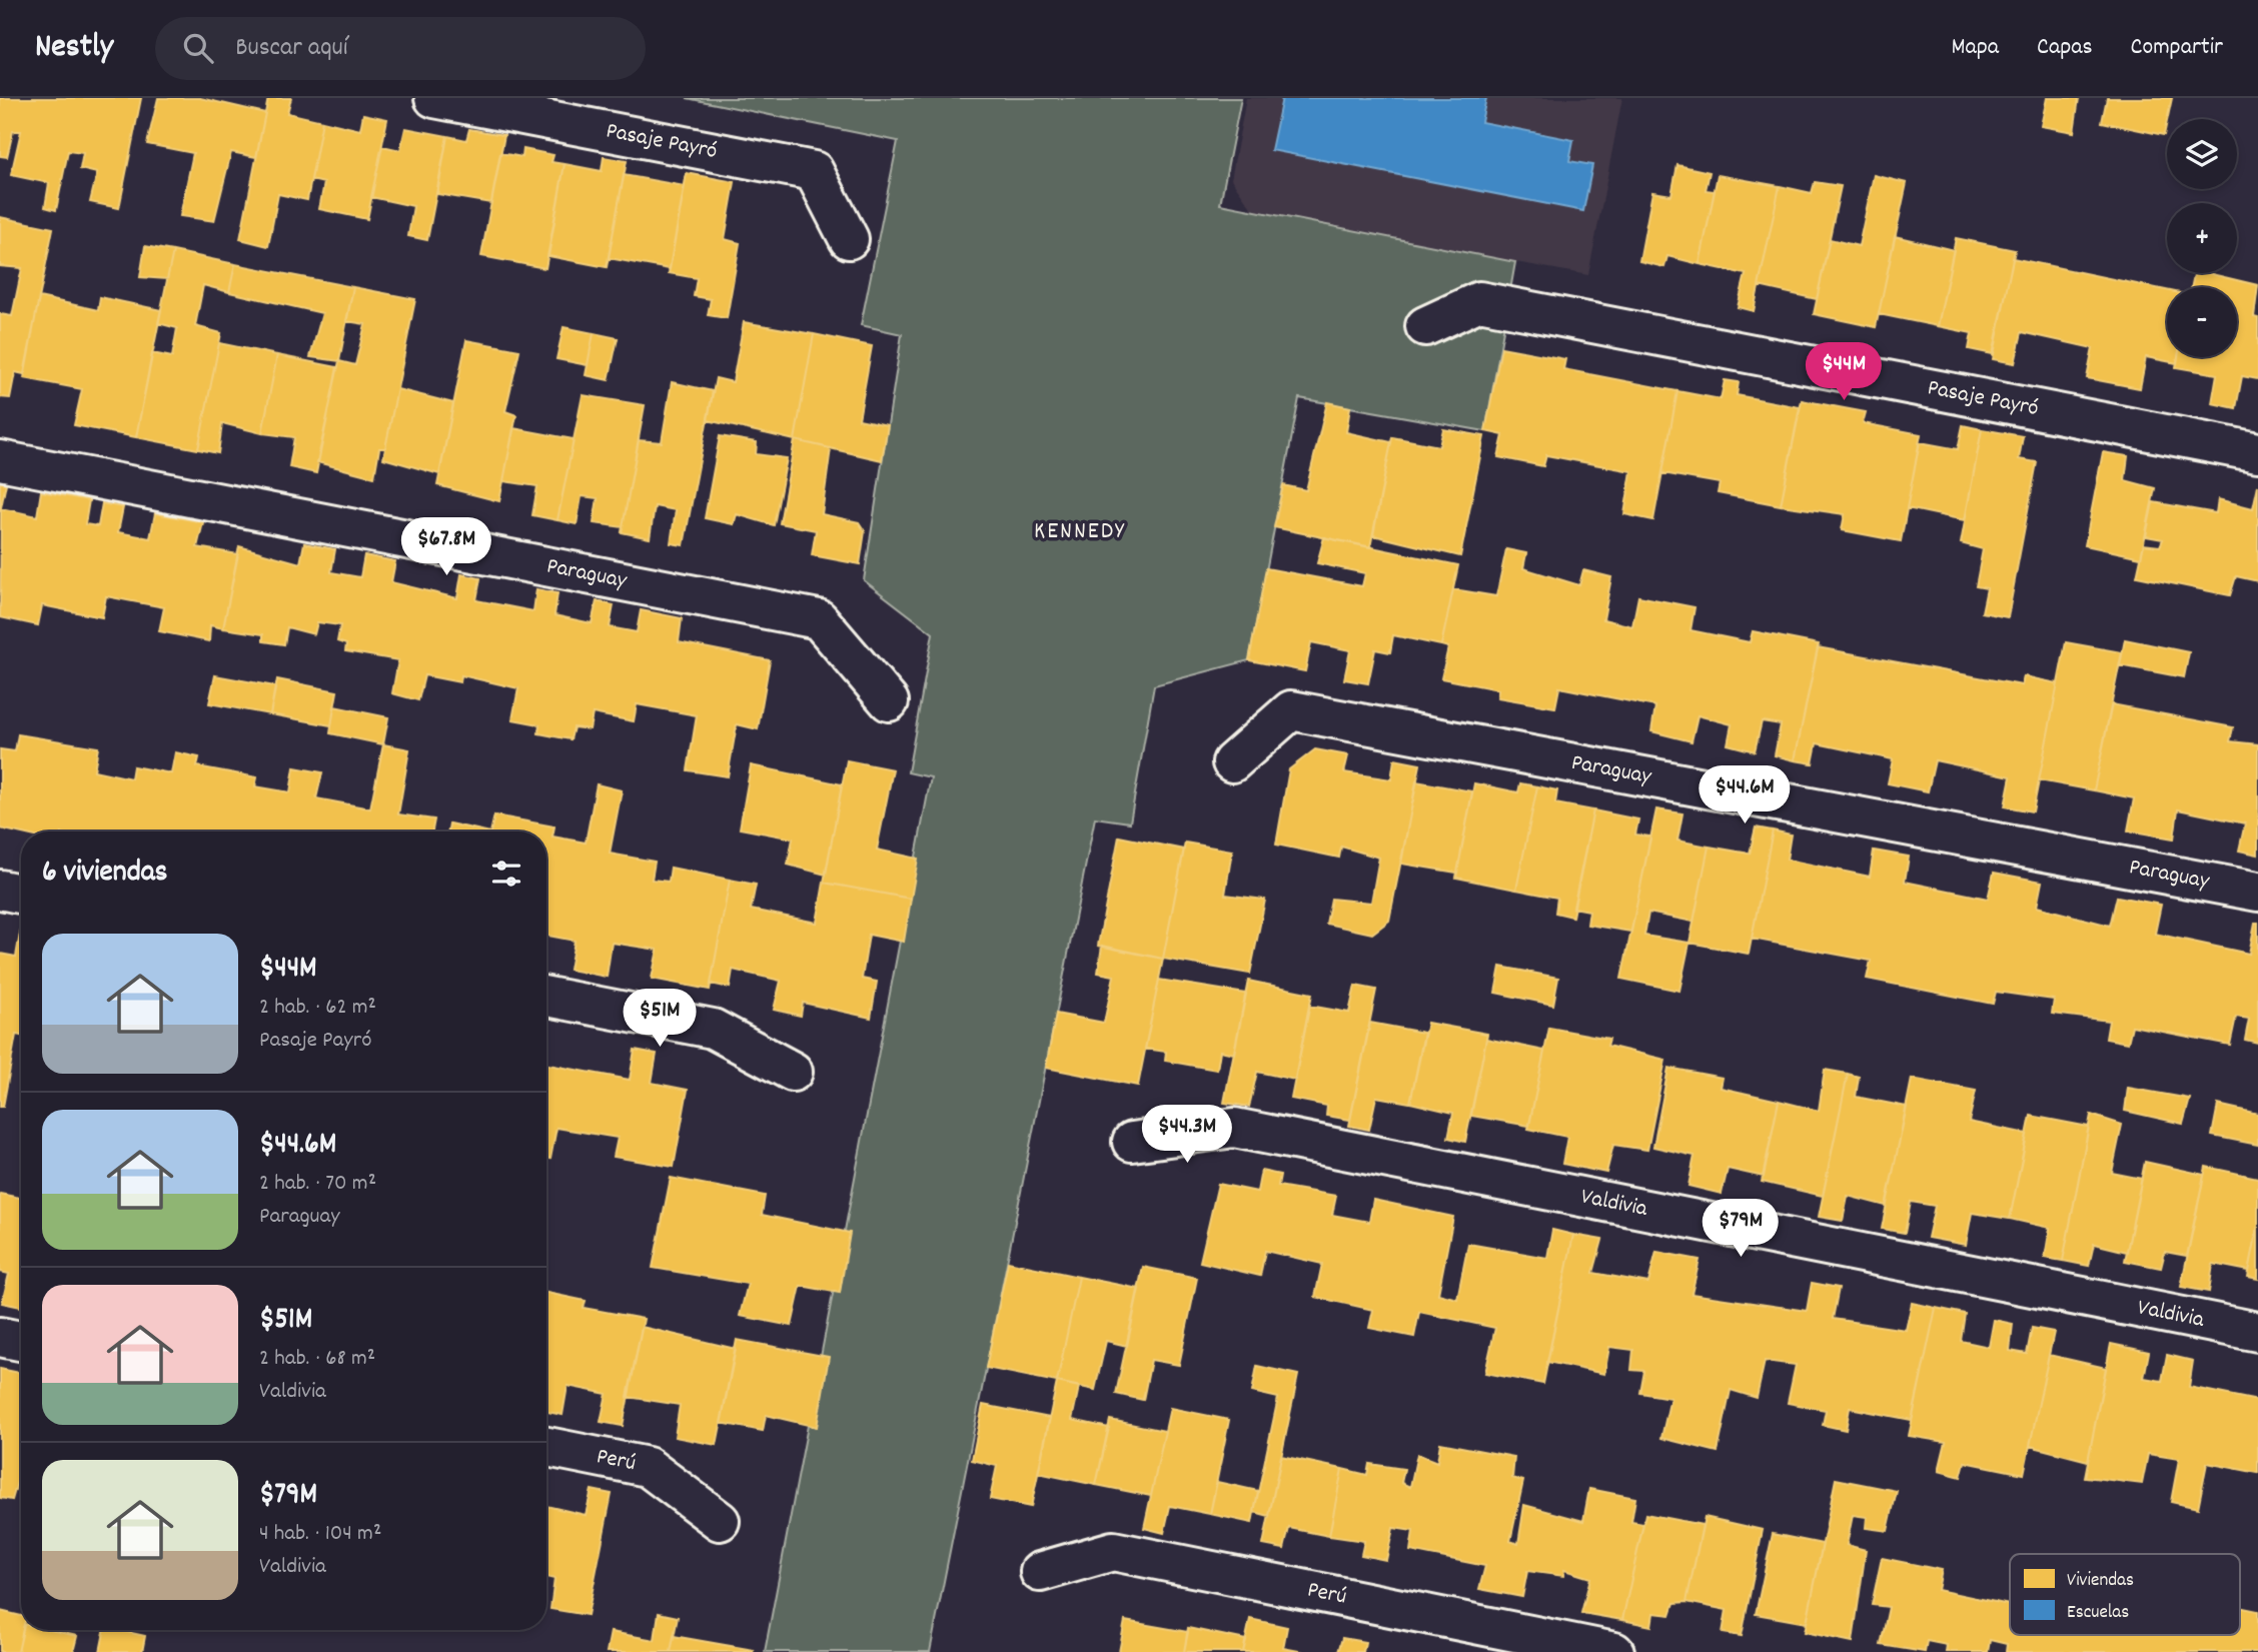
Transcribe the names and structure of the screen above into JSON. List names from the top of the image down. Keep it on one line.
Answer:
{"streets":{"street":["Pasaje Payró","Paraguay","Valdivia","Perú"]},"districts":["KENNEDY"],"legend":["Viviendas","Escuelas"],"page":{"header":"Nestly","search":"Buscar aquí","nav":["Mapa","Capas","Compartir"],"map_buttons":["+","−"],"price":["$44M","$67.8M","$44.6M","$51M","$44.3M","$79M"],"heading":"6 viviendas","list":[{"name":"$44M","note":"2 hab. · 62 m² · Pasaje Payró"},{"name":"$44.6M","note":"2 hab. · 70 m² · Paraguay"},{"name":"$51M","note":"2 hab. · 68 m² · Valdivia"},{"name":"$79M","note":"4 hab. · 104 m² · Valdivia"}]}}
